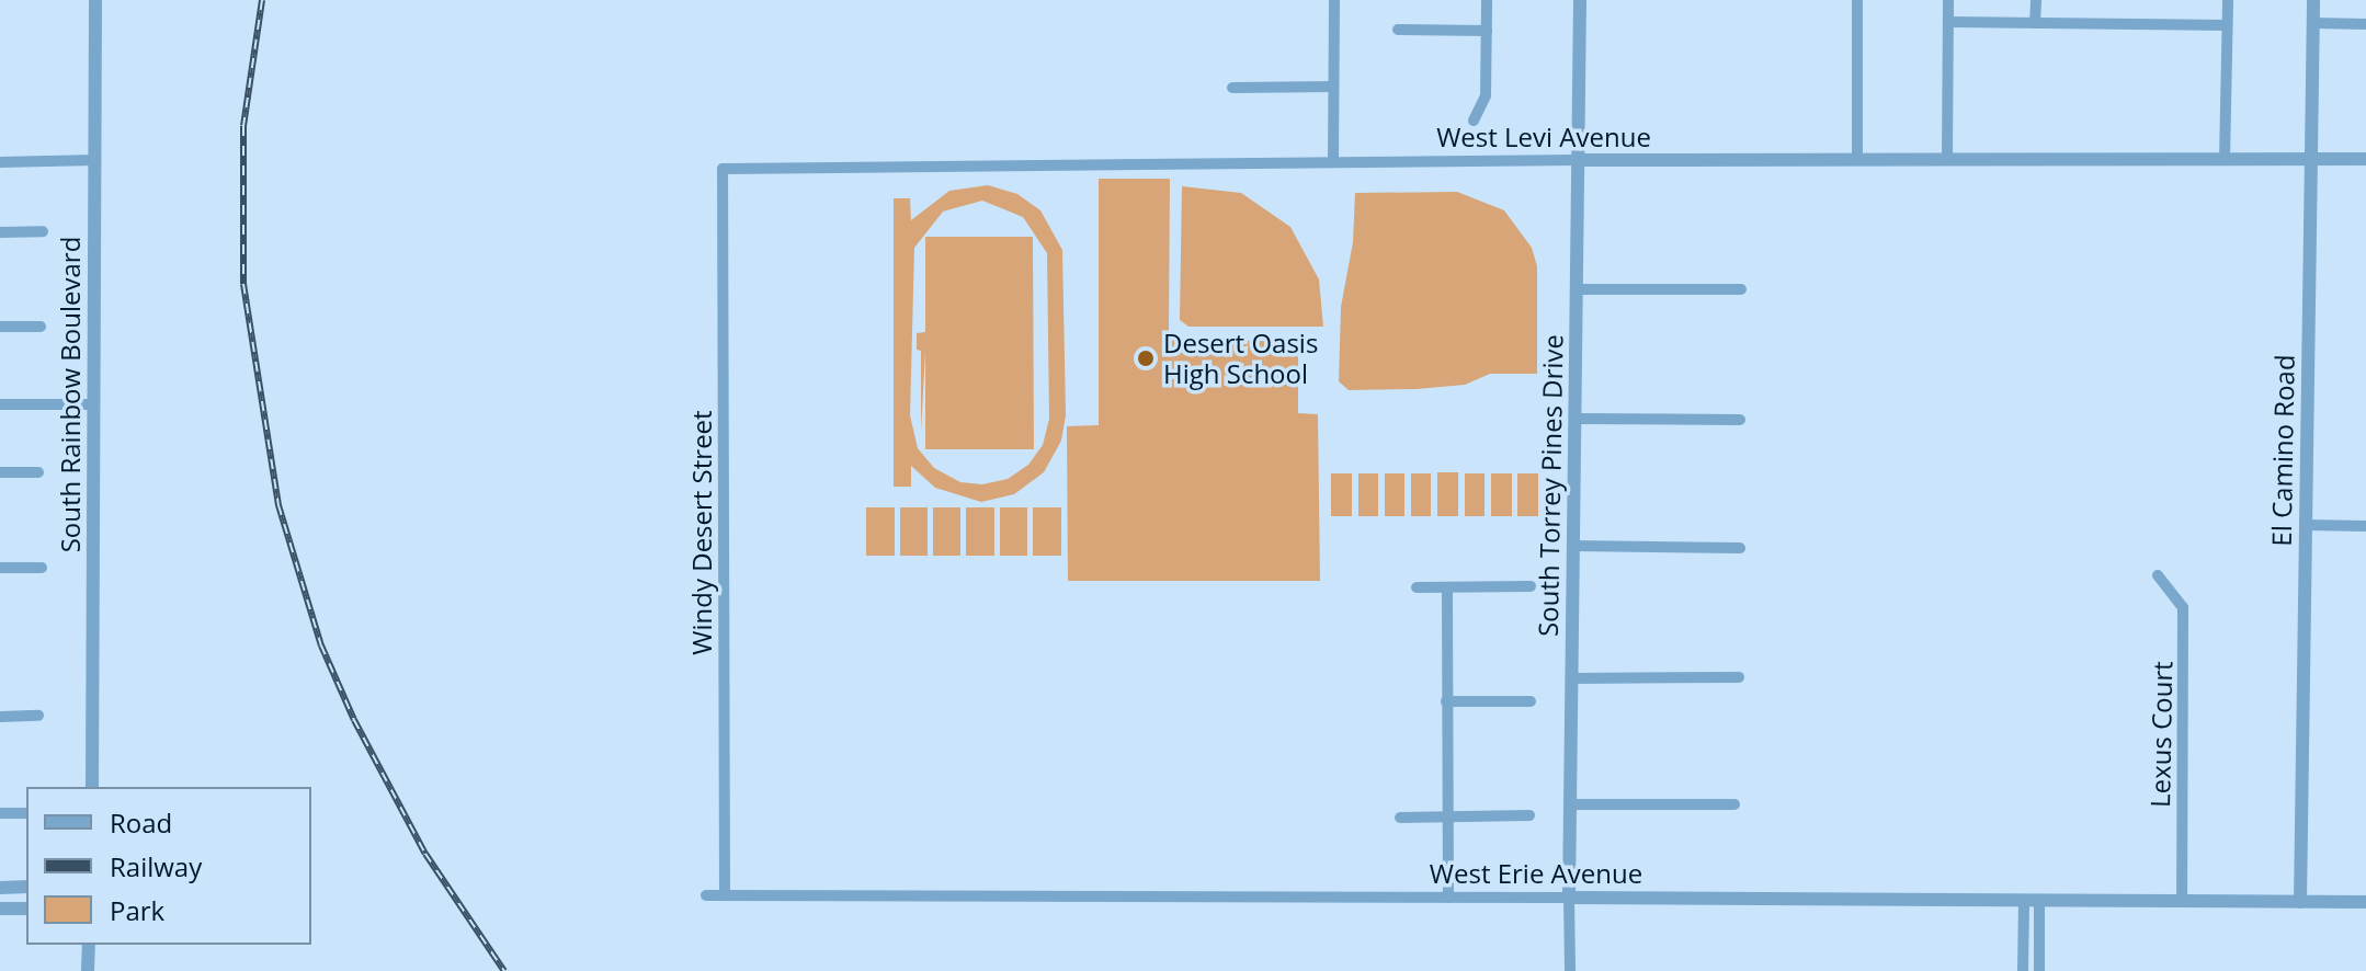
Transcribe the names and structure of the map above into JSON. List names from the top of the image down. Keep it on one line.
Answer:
{"streets":{"street":["West Levi Avenue","South Rainbow Boulevard","El Camino Road","South Torrey Pines Drive","Windy Desert Street","Lexus Court","West Erie Avenue"]},"crossings":[["West Levi Avenue","El Camino Road"],["West Levi Avenue","South Torrey Pines Drive"],["West Levi Avenue","Windy Desert Street"],["El Camino Road","West Erie Avenue"],["South Torrey Pines Drive","West Erie Avenue"],["Windy Desert Street","West Erie Avenue"],["Lexus Court","West Erie Avenue"]],"places":["Desert Oasis High School"],"legend":["Road","Railway","Park"]}
